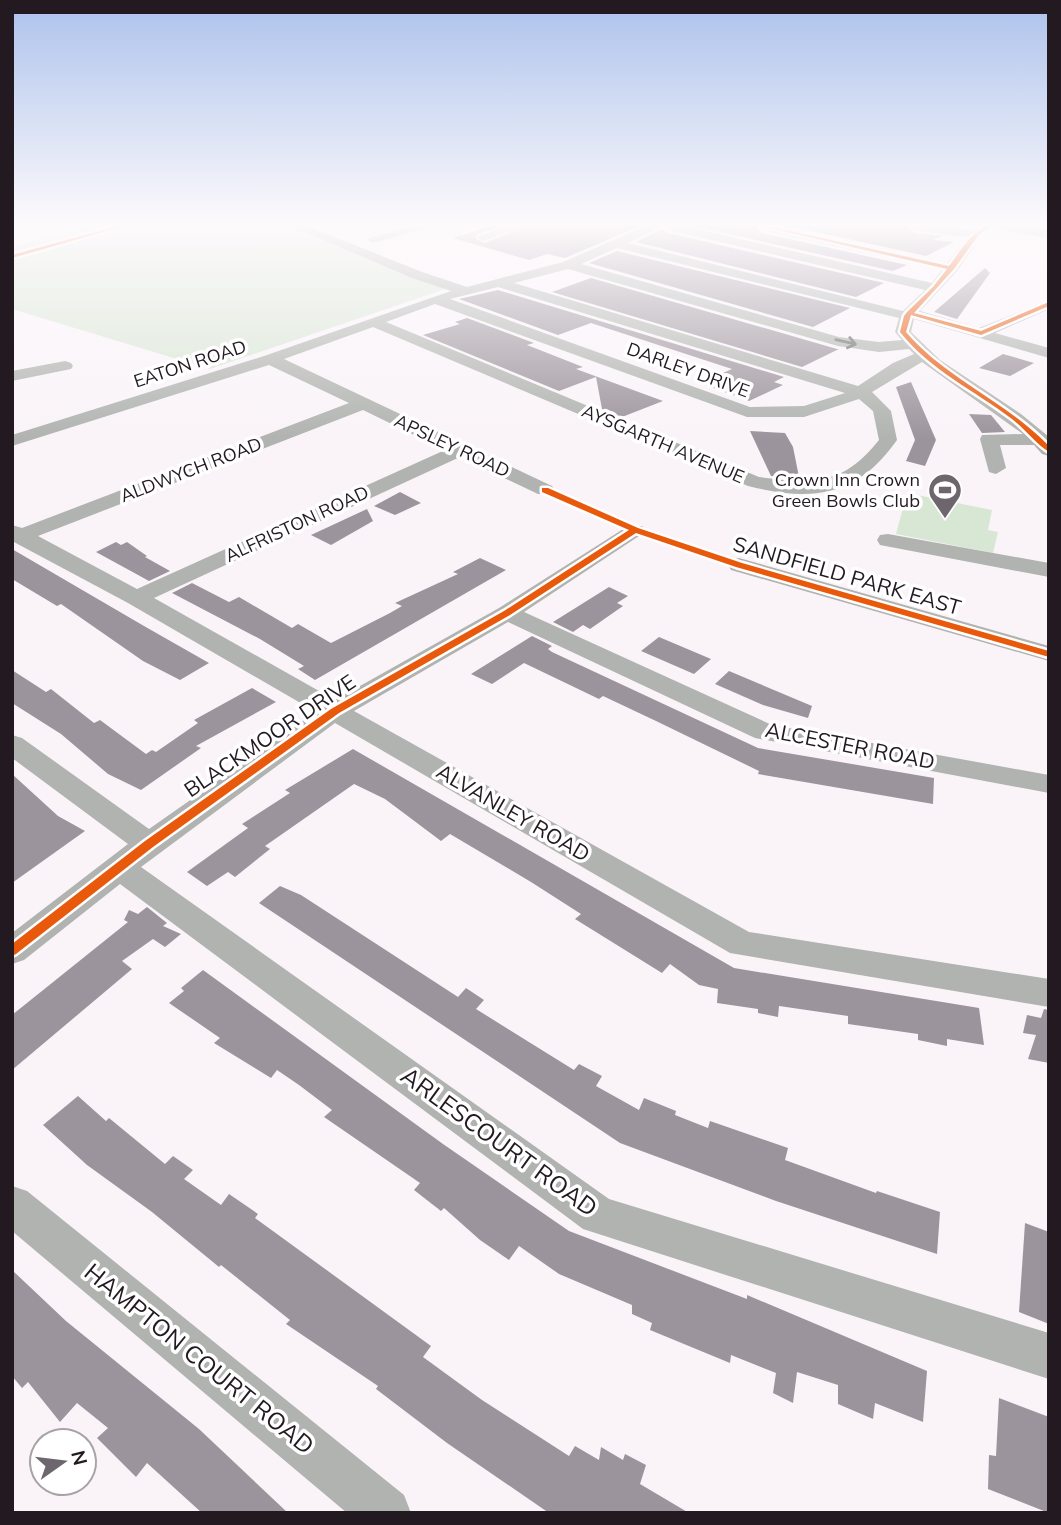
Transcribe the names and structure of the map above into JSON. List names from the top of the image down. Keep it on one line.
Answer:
{"streets":{"street":["EATON ROAD","DARLEY DRIVE","AYSGARTH AVENUE","APSLEY ROAD","ALDWYCH ROAD","ALFRISTON ROAD","SANDFIELD PARK EAST","BLACKMOOR DRIVE","ALCESTER ROAD","ALVANLEY ROAD","ARLESCOURT ROAD","HAMPTON COURT ROAD"]},"crossings":[["EATON ROAD","DARLEY DRIVE"],["EATON ROAD","AYSGARTH AVENUE"],["EATON ROAD","APSLEY ROAD"],["DARLEY DRIVE","AYSGARTH AVENUE"],["APSLEY ROAD","ALDWYCH ROAD"],["APSLEY ROAD","ALFRISTON ROAD"],["ALDWYCH ROAD","ALVANLEY ROAD"],["ALFRISTON ROAD","ALVANLEY ROAD"],["BLACKMOOR DRIVE","ALCESTER ROAD"],["BLACKMOOR DRIVE","ALVANLEY ROAD"],["BLACKMOOR DRIVE","ARLESCOURT ROAD"]],"places":{"sports":["Crown Inn Crown Green Bowls Club"]},"north":"right"}
